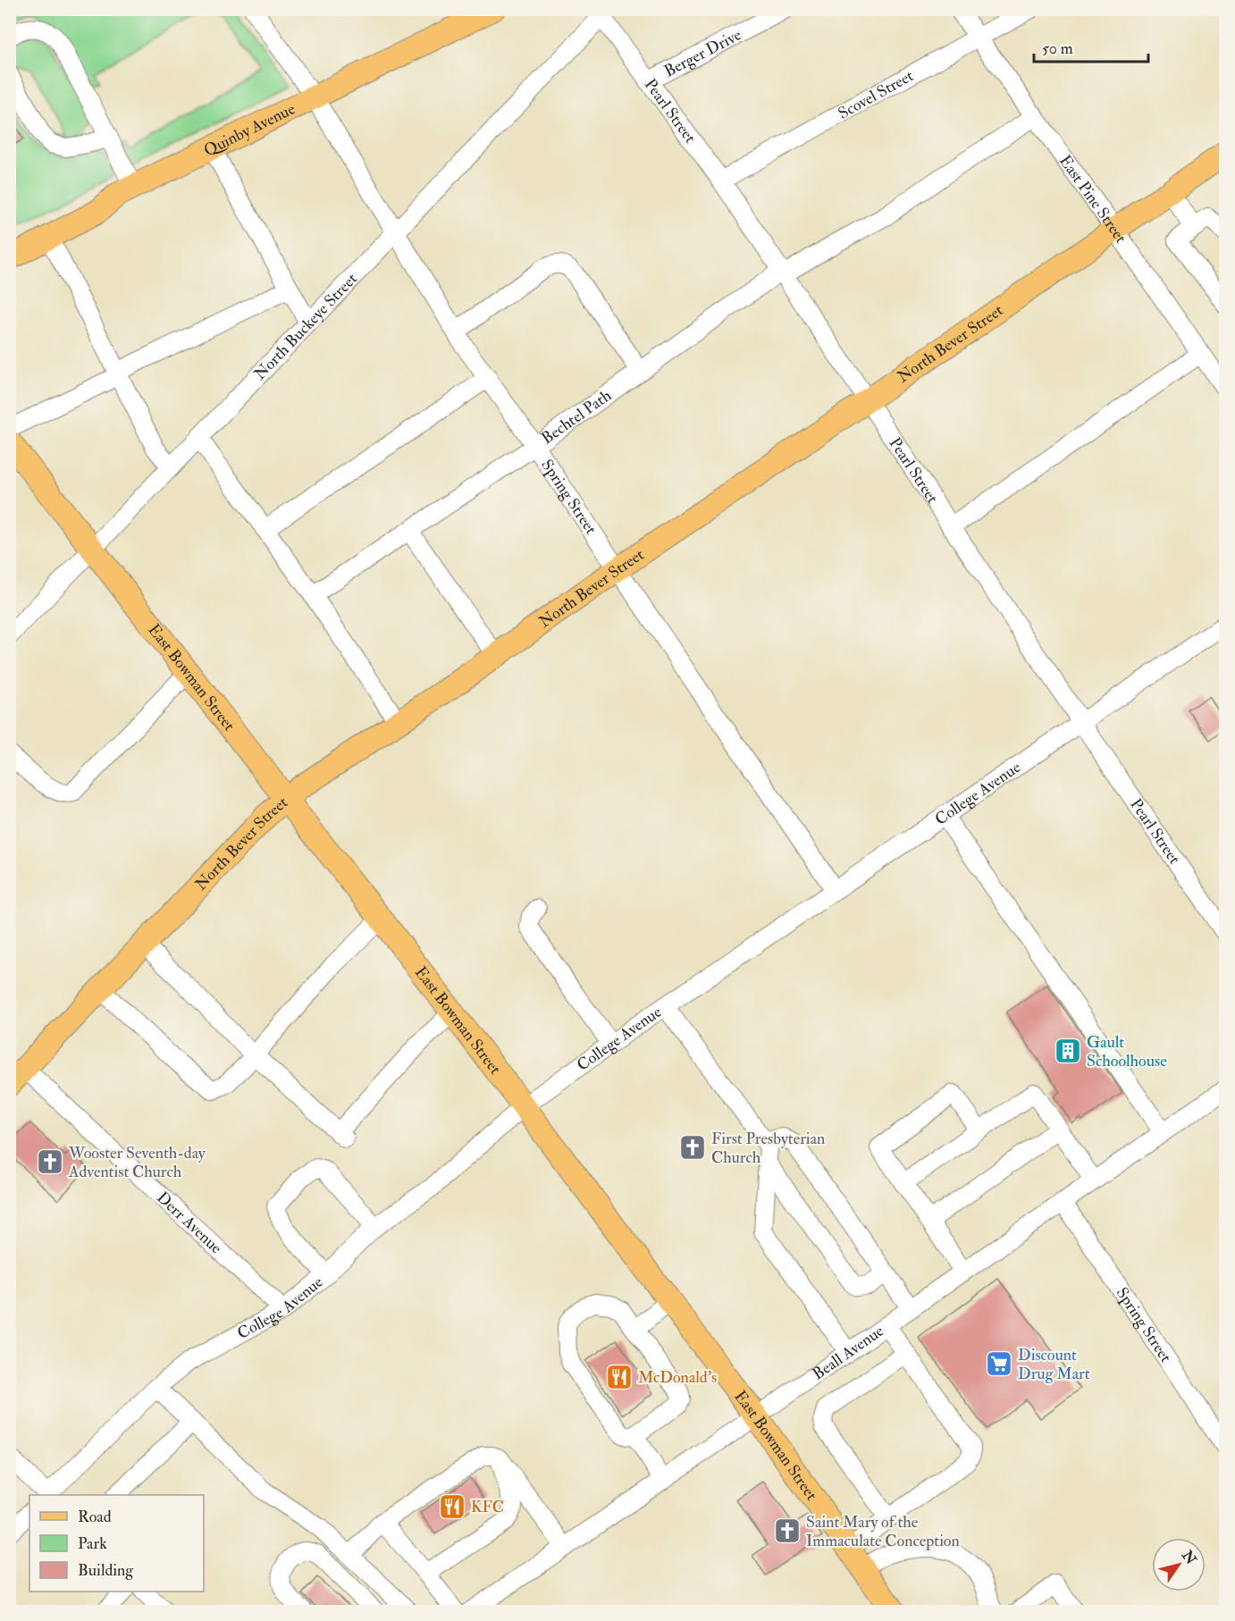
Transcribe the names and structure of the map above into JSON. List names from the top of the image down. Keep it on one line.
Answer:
{"streets":{"main road":["Quinby Avenue","North Bever Street","East Bowman Street"],"street":["Berger Drive","Scovel Street","Pearl Street","East Pine Street","North Buckeye Street","Bechtel Path","Spring Street","College Avenue","Derr Avenue","Beall Avenue"]},"crossings":[["Berger Drive","Pearl Street"],["Scovel Street","Pearl Street"],["Scovel Street","East Pine Street"],["Pearl Street","North Buckeye Street"],["Pearl Street","North Bever Street"],["Pearl Street","Bechtel Path"],["Pearl Street","College Avenue"],["Quinby Avenue","Spring Street"],["East Pine Street","North Bever Street"],["East Pine Street","Bechtel Path"],["North Buckeye Street","Spring Street"],["North Buckeye Street","East Bowman Street"],["North Bever Street","Spring Street"],["North Bever Street","East Bowman Street"],["North Bever Street","Derr Avenue"],["Bechtel Path","Spring Street"],["Spring Street","College Avenue"],["Spring Street","Beall Avenue"],["East Bowman Street","College Avenue"],["East Bowman Street","Beall Avenue"],["College Avenue","Derr Avenue"]],"places":{"building":["Gault Schoolhouse"],"church":["First Presbyterian Church","Wooster Seventh-day Adventist Church","Saint Mary of the Immaculate Conception"],"supermarket":["Discount Drug Mart"],"restaurant":["McDonald's","KFC"]},"legend":["Road","Park","Building"],"scale_bar":"50 m","north":"top right"}
